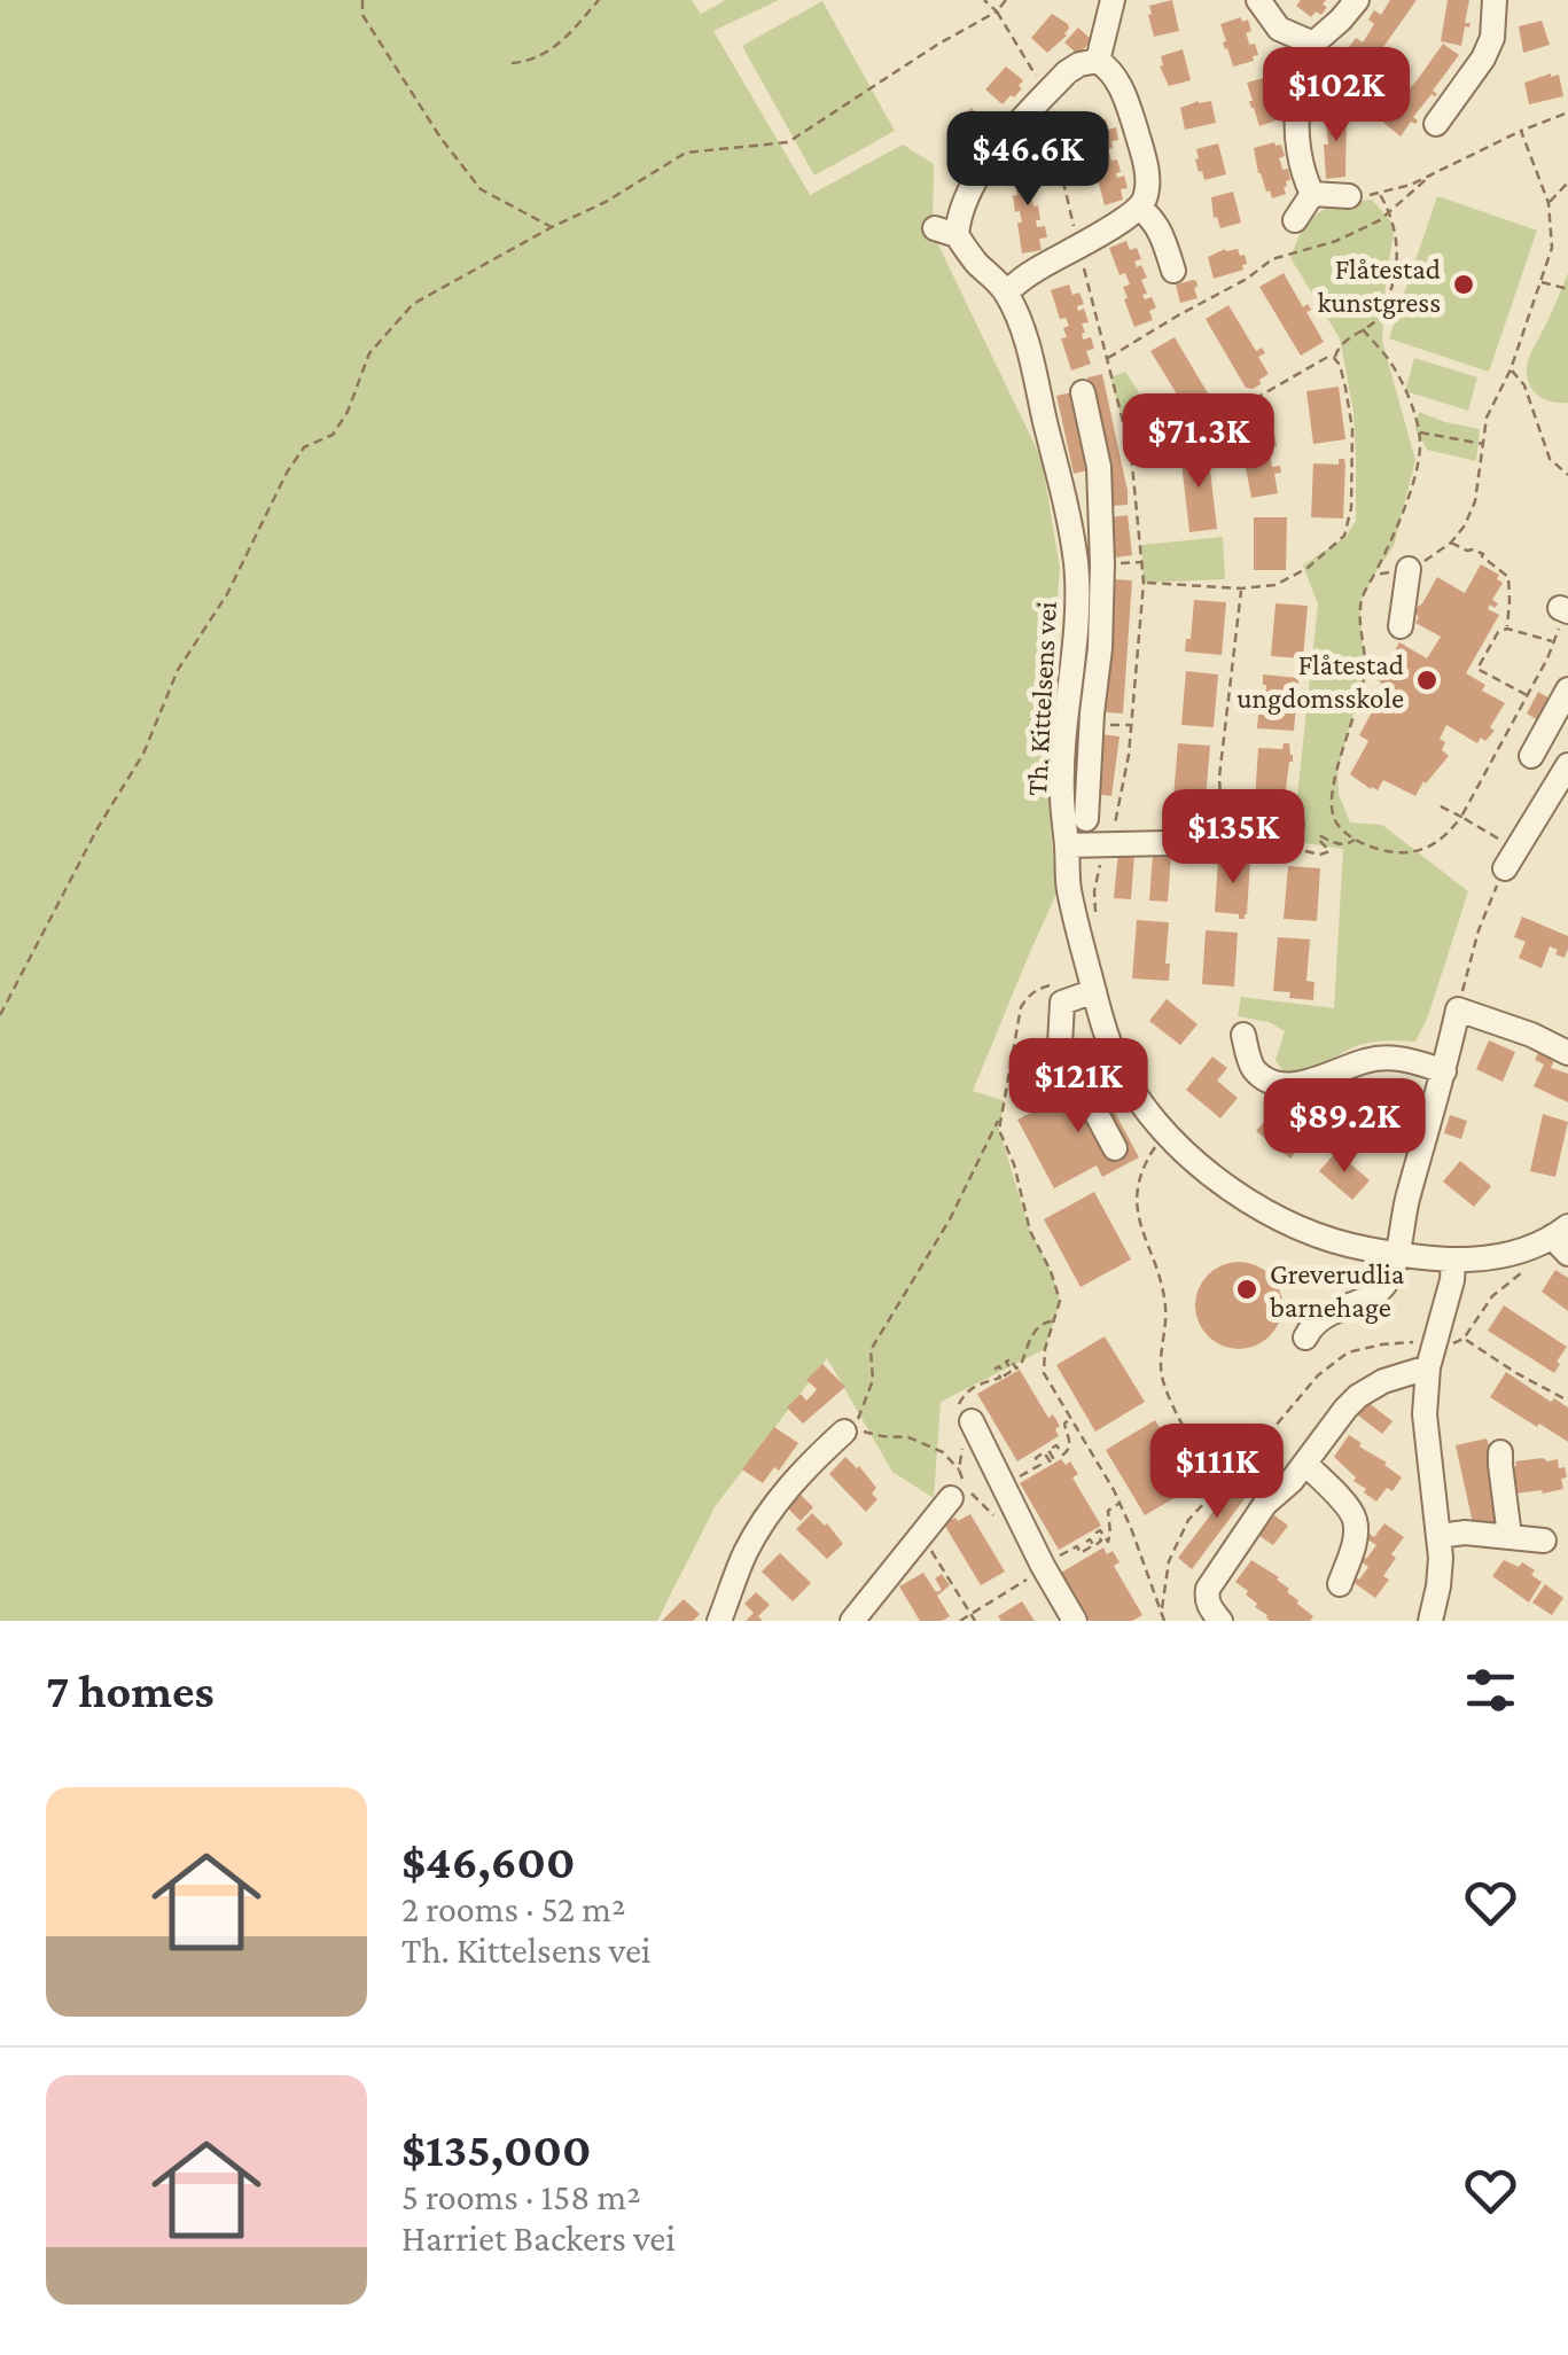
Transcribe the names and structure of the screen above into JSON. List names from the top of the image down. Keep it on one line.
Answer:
{"streets":{"street":["Th. Kittelsens vei"]},"places":["Flåtestad kunstgress","Flåtestad ungdomsskole","Greverudlia barnehage"],"page":{"price":["$102K","$46.6K","$71.3K","$135K","$121K","$89.2K","$111K"],"heading":"7 homes","list":[{"name":"$46,600","note":"2 rooms · 52 m² · Th. Kittelsens vei"},{"name":"$135,000","note":"5 rooms · 158 m² · Harriet Backers vei"}]}}
